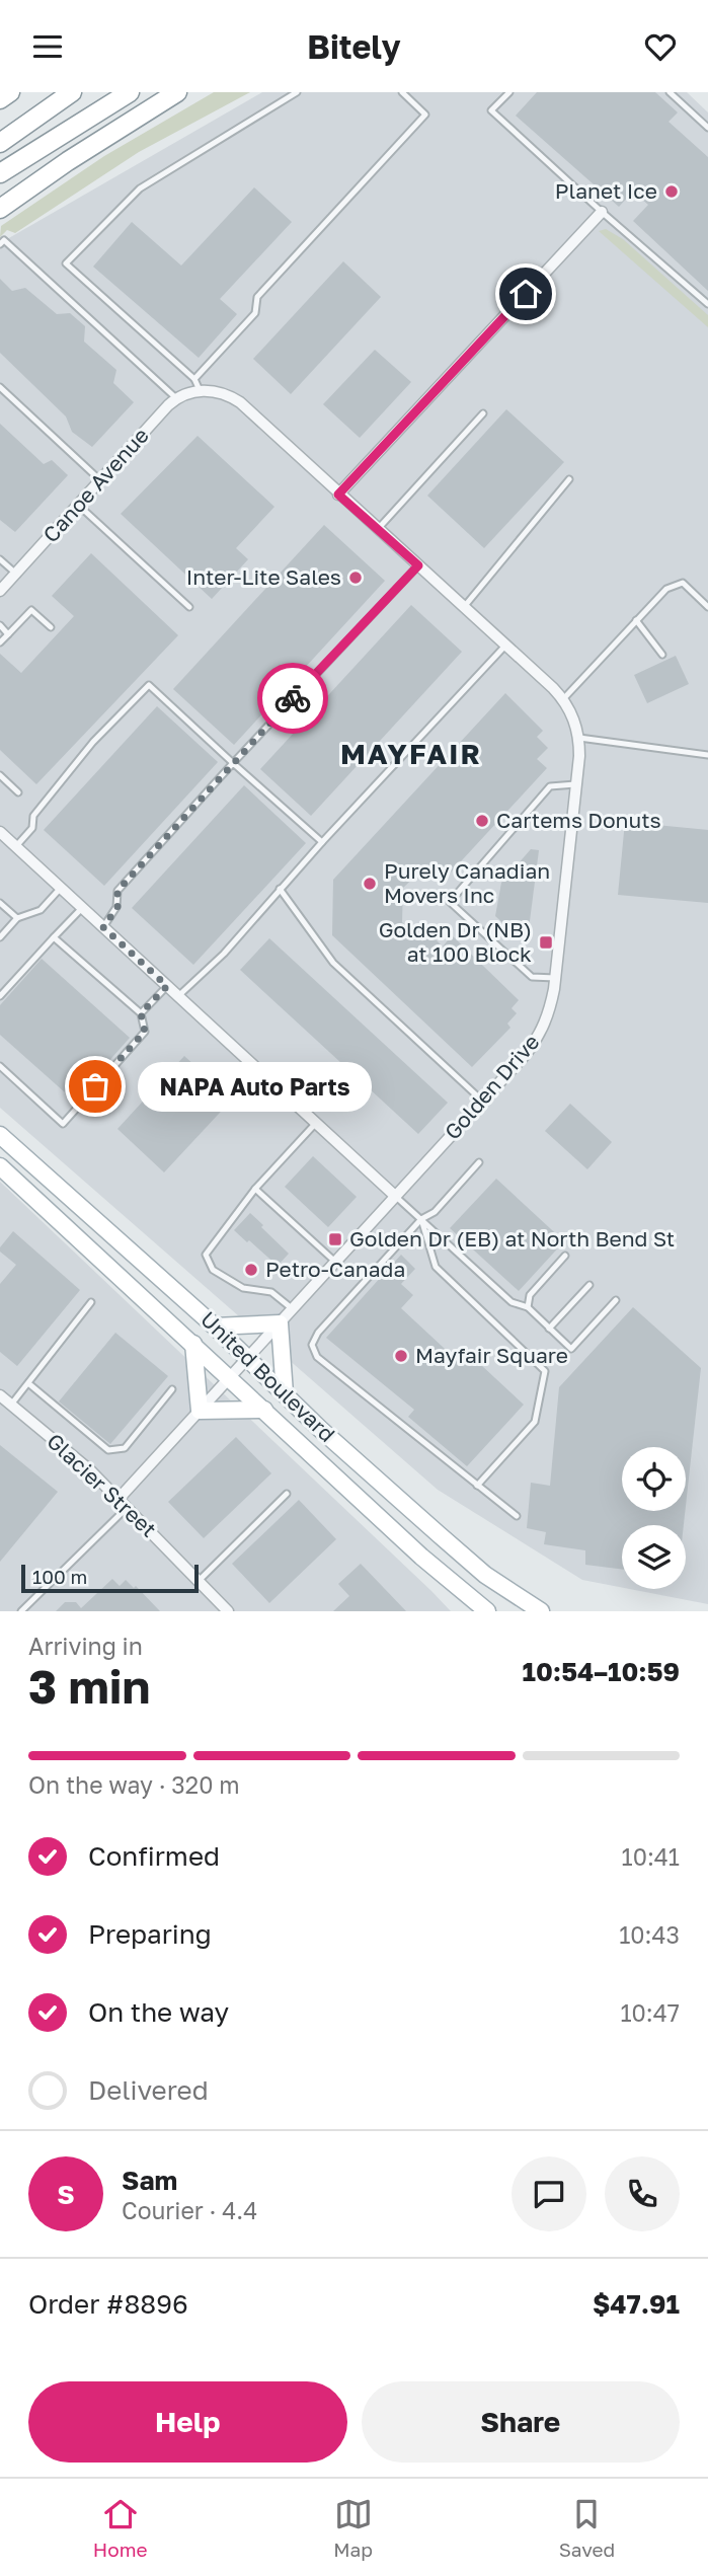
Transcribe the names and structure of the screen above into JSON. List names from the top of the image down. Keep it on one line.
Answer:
{"streets":{"main road":["United Boulevard"],"street":["Canoe Avenue","Golden Drive","Glacier Street"]},"crossings":[["Golden Drive","United Boulevard"],["Golden Drive","Glacier Street"]],"districts":["MAYFAIR"],"places":{"other":["Planet Ice","Inter-Lite Sales","Cartems Donuts","Purely Canadian Movers Inc","NAPA Auto Parts","Petro-Canada","Mayfair Square"],"transit":["Golden Dr (NB) at 100 Block","Golden Dr (EB) at North Bend St"]},"scale_bar":"100 m","page":{"header":"Bitely","bubble":"NAPA Auto Parts","scale":"100 m","heading":["3 min","Arriving in","10:54–10:59"],"panel":["Sam","Courier · 4.4","Order #8896","$47.91"],"bar":"On the way · 320 m","list":[["Confirmed","10:41"],["Preparing","10:43"],["On the way","10:47"],"Delivered"],"round":"S","buttons":["Help","Share"],"tabs":["Home","Map","Saved"]}}
